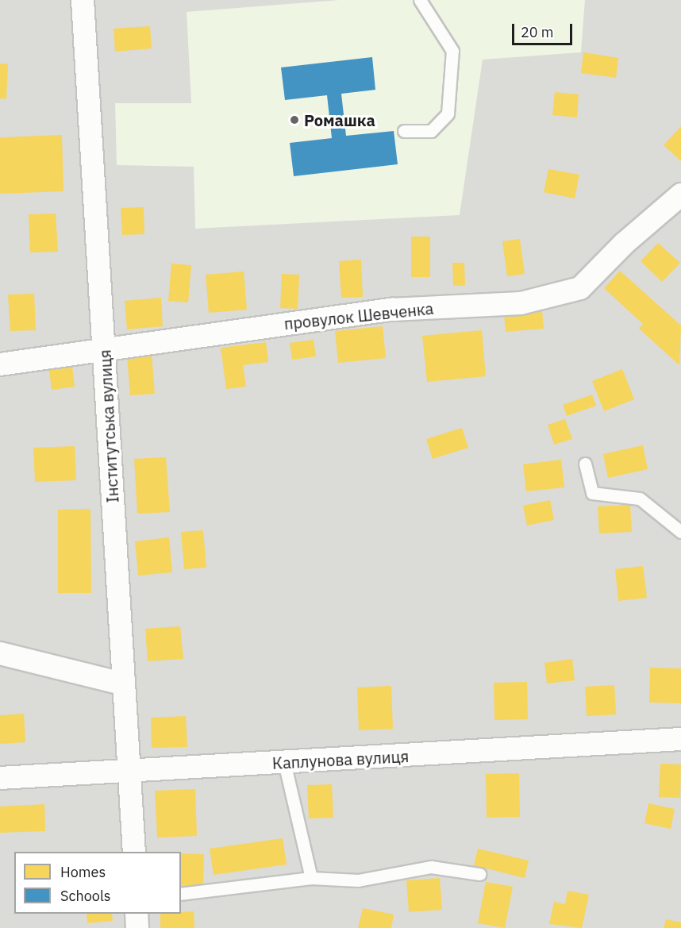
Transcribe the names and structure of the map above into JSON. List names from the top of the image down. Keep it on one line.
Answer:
{"streets":{"street":["провулок Шевченка","Інститутська вулиця","Каплунова вулиця"]},"crossings":[["провулок Шевченка","Інститутська вулиця"],["Інститутська вулиця","Каплунова вулиця"]],"places":["Ромашка"],"legend":["Homes","Schools"],"scale_bar":"20 m"}
